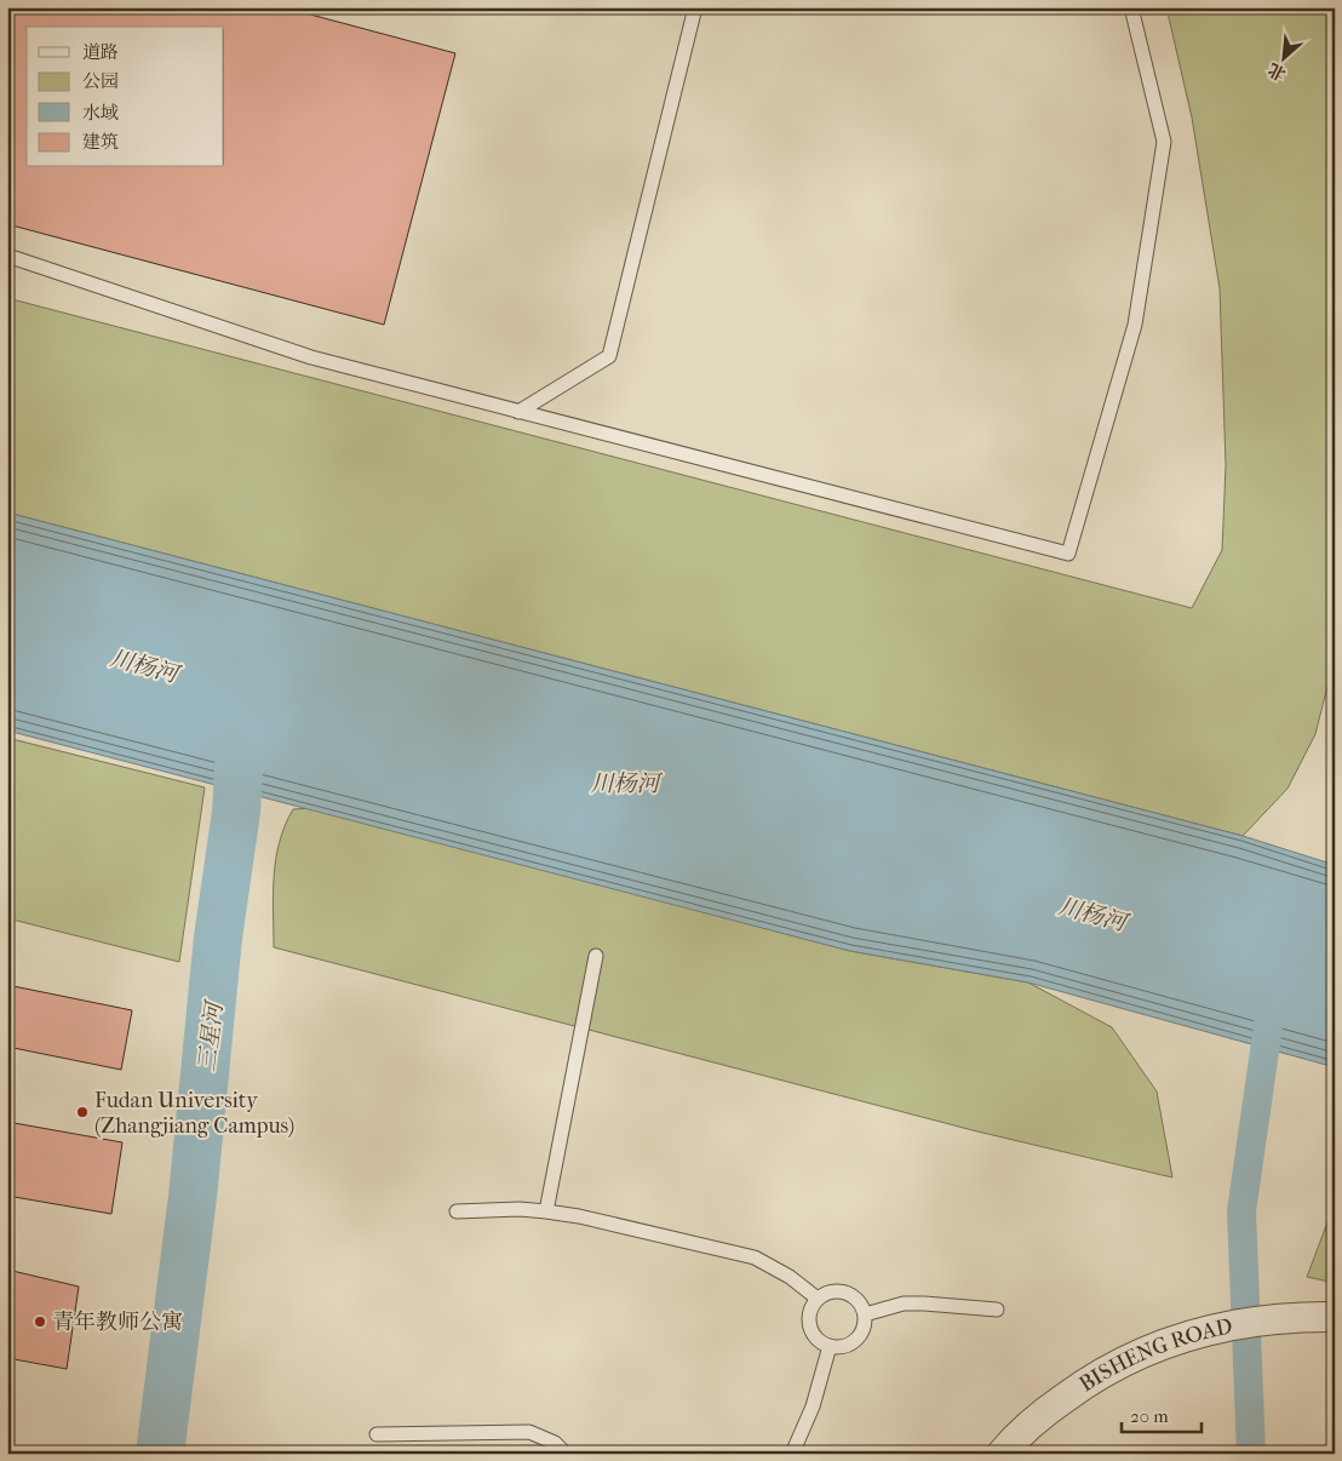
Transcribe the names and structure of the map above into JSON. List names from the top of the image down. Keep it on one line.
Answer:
{"streets":{"street":["BISHENG ROAD"]},"water":["川杨河","三星河"],"places":["Fudan University (Zhangjiang Campus)","青年教师公寓"],"legend":["道路","公园","水域","建筑"],"scale_bar":"20 m","north":"bottom left"}
